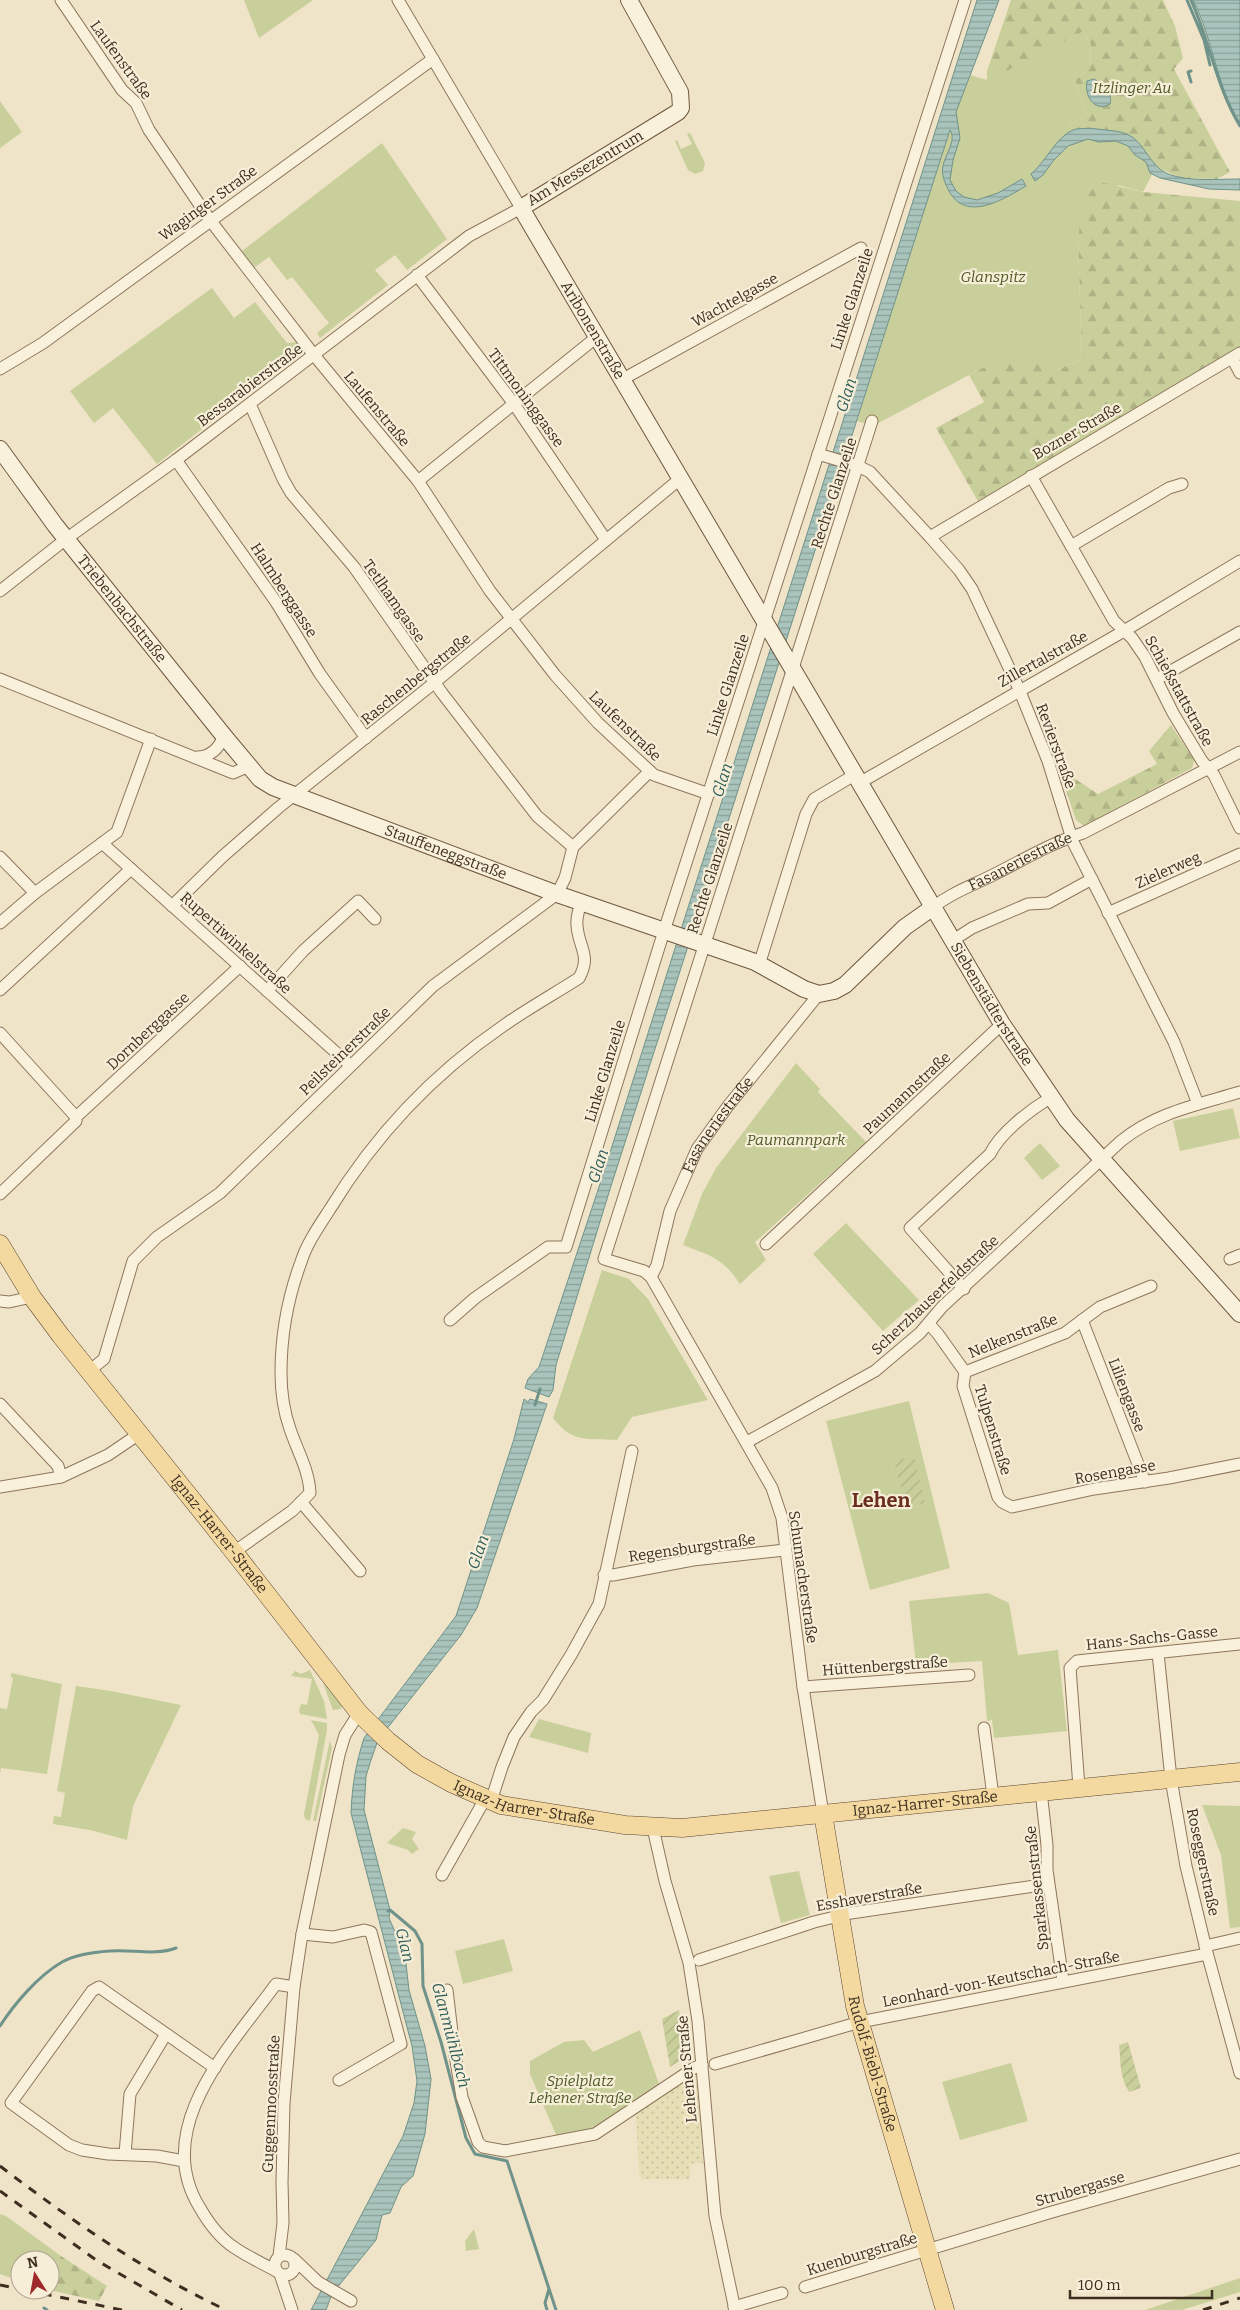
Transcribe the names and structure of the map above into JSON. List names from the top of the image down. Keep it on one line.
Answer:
{"streets":{"main road":["Ignaz-Harrer-Straße","Rudolf-Biebl-Straße"],"street":["Laufenstraße","Am Messezentrum","Waginger Straße","Linke Glanzeile","Wachtelgasse","Aribonenstraße","Bessarabierstraße","Tittmoninggasse","Bozner Straße","Rechte Glanzeile","Halmberggasse","Tetlhamgasse","Triebenbachstraße","Zillertalstraße","Raschenbergstraße","Schießstattstraße","Revierstraße","Stauffeneggstraße","Fasaneriestraße","Zielerweg","Rupertiwinkelstraße","Siebenstädterstraße","Dornberggasse","Peilsteinerstraße","Paumannstraße","Scherzhauserfeldstraße","Nelkenstraße","Liliengasse","Tulpenstraße","Rosengasse","Regensburgstraße","Schumacherstraße","Hans-Sachs-Gasse","Hüttenbergstraße","Roseggerstraße","Sparkassenstraße","Esshaverstraße","Leonhard-von-Keutschach-Straße","Lehener Straße","Guggenmoosstraße","Strubergasse","Kuenburgstraße"]},"crossings":[["Laufenstraße","Waginger Straße"],["Laufenstraße","Linke Glanzeile"],["Laufenstraße","Bessarabierstraße"],["Laufenstraße","Raschenbergstraße"],["Am Messezentrum","Aribonenstraße"],["Am Messezentrum","Bessarabierstraße"],["Waginger Straße","Aribonenstraße"],["Linke Glanzeile","Aribonenstraße"],["Linke Glanzeile","Revierstraße"],["Linke Glanzeile","Stauffeneggstraße"],["Wachtelgasse","Aribonenstraße"],["Aribonenstraße","Bessarabierstraße"],["Aribonenstraße","Rechte Glanzeile"],["Aribonenstraße","Raschenbergstraße"],["Aribonenstraße","Siebenstädterstraße"],["Bessarabierstraße","Tittmoninggasse"],["Bessarabierstraße","Halmberggasse"],["Bessarabierstraße","Tetlhamgasse"],["Bessarabierstraße","Triebenbachstraße"],["Tittmoninggasse","Raschenbergstraße"],["Bozner Straße","Schießstattstraße"],["Bozner Straße","Revierstraße"],["Rechte Glanzeile","Revierstraße"],["Rechte Glanzeile","Stauffeneggstraße"],["Rechte Glanzeile","Fasaneriestraße"],["Rechte Glanzeile","Siebenstädterstraße"],["Rechte Glanzeile","Schumacherstraße"],["Halmberggasse","Raschenbergstraße"],["Tetlhamgasse","Raschenbergstraße"],["Triebenbachstraße","Stauffeneggstraße"],["Zillertalstraße","Schießstattstraße"],["Zillertalstraße","Revierstraße"],["Zillertalstraße","Siebenstädterstraße"],["Raschenbergstraße","Stauffeneggstraße"],["Raschenbergstraße","Rupertiwinkelstraße"],["Schießstattstraße","Fasaneriestraße"],["Revierstraße","Fasaneriestraße"],["Revierstraße","Zielerweg"],["Revierstraße","Scherzhauserfeldstraße"],["Stauffeneggstraße","Peilsteinerstraße"],["Fasaneriestraße","Siebenstädterstraße"],["Fasaneriestraße","Schumacherstraße"],["Rupertiwinkelstraße","Dornberggasse"],["Rupertiwinkelstraße","Peilsteinerstraße"],["Siebenstädterstraße","Paumannstraße"],["Siebenstädterstraße","Scherzhauserfeldstraße"],["Peilsteinerstraße","Ignaz-Harrer-Straße"],["Scherzhauserfeldstraße","Tulpenstraße"],["Scherzhauserfeldstraße","Schumacherstraße"],["Nelkenstraße","Liliengasse"],["Nelkenstraße","Tulpenstraße"],["Liliengasse","Rosengasse"],["Tulpenstraße","Rosengasse"],["Ignaz-Harrer-Straße","Schumacherstraße"],["Ignaz-Harrer-Straße","Hans-Sachs-Gasse"],["Ignaz-Harrer-Straße","Roseggerstraße"],["Ignaz-Harrer-Straße","Sparkassenstraße"],["Ignaz-Harrer-Straße","Rudolf-Biebl-Straße"],["Ignaz-Harrer-Straße","Lehener Straße"],["Ignaz-Harrer-Straße","Guggenmoosstraße"],["Regensburgstraße","Schumacherstraße"],["Schumacherstraße","Hüttenbergstraße"],["Schumacherstraße","Rudolf-Biebl-Straße"],["Hans-Sachs-Gasse","Roseggerstraße"],["Roseggerstraße","Leonhard-von-Keutschach-Straße"],["Sparkassenstraße","Esshaverstraße"],["Sparkassenstraße","Leonhard-von-Keutschach-Straße"],["Esshaverstraße","Rudolf-Biebl-Straße"],["Leonhard-von-Keutschach-Straße","Rudolf-Biebl-Straße"],["Rudolf-Biebl-Straße","Strubergasse"],["Rudolf-Biebl-Straße","Kuenburgstraße"],["Strubergasse","Kuenburgstraße"]],"districts":["Lehen"],"water":["Glan","Glanmühlbach"],"parks":["Itzlinger Au","Glanspitz","Paumannpark","Spielplatz Lehener Straße"],"scale_bar":"100 m","north":"top"}
